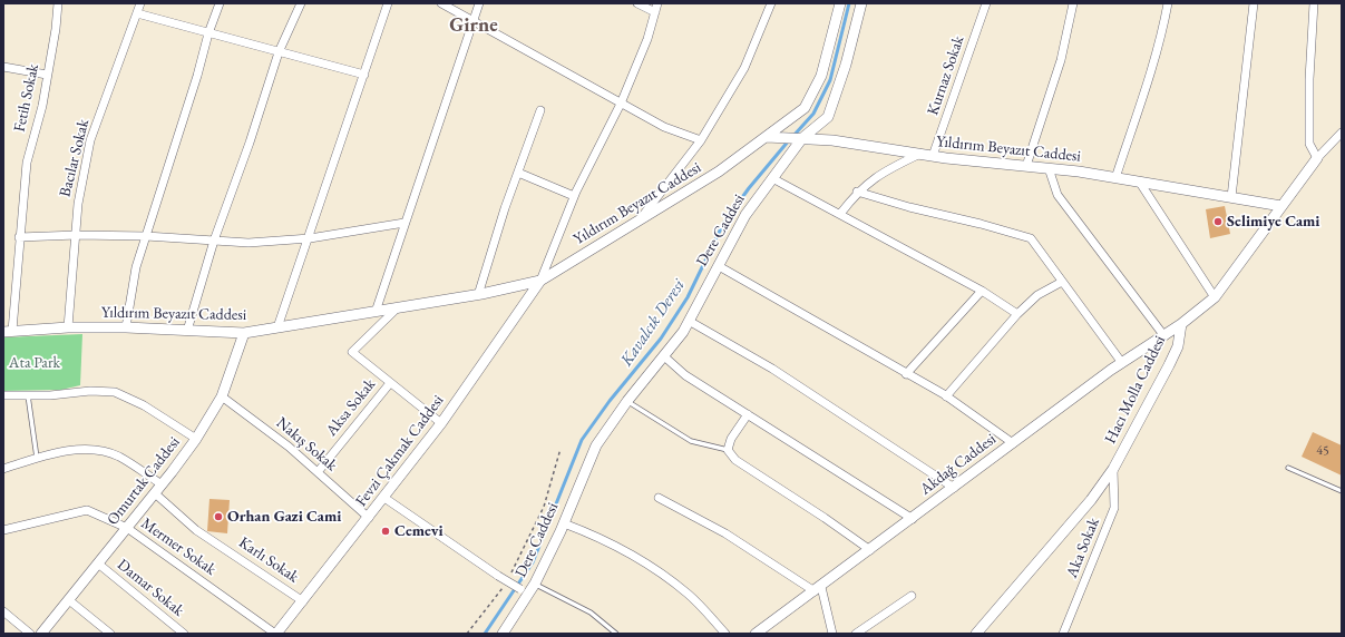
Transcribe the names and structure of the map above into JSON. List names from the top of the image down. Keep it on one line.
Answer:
{"streets":{"street":["Kurnaz Sokak","Fetih Sokak","Yıldırım Beyazıt Caddesi","Bacılar Sokak","Dere Caddesi","Hacı Molla Caddesi","Aksa Sokak","Nakış Sokak","Fevzi Çakmak Caddesi","Akdağ Caddesi","Omurtak Caddesi","Mermer Sokak","Aka Sokak","Karlı Sokak","Damar Sokak"]},"crossings":[["Kurnaz Sokak","Yıldırım Beyazıt Caddesi"],["Fetih Sokak","Yıldırım Beyazıt Caddesi"],["Yıldırım Beyazıt Caddesi","Bacılar Sokak"],["Yıldırım Beyazıt Caddesi","Dere Caddesi"],["Yıldırım Beyazıt Caddesi","Hacı Molla Caddesi"],["Yıldırım Beyazıt Caddesi","Fevzi Çakmak Caddesi"],["Yıldırım Beyazıt Caddesi","Omurtak Caddesi"],["Hacı Molla Caddesi","Akdağ Caddesi"],["Hacı Molla Caddesi","Aka Sokak"],["Aksa Sokak","Nakış Sokak"],["Nakış Sokak","Fevzi Çakmak Caddesi"],["Nakış Sokak","Omurtak Caddesi"],["Fevzi Çakmak Caddesi","Mermer Sokak"],["Fevzi Çakmak Caddesi","Karlı Sokak"],["Omurtak Caddesi","Mermer Sokak"],["Omurtak Caddesi","Karlı Sokak"],["Omurtak Caddesi","Damar Sokak"]],"districts":["Girne"],"water":["Kavalcık Deresi"],"parks":["Ata Park"],"places":["Selimiye Cami","Orhan Gazi Cami","Cemevi"],"house_numbers":["45"]}
